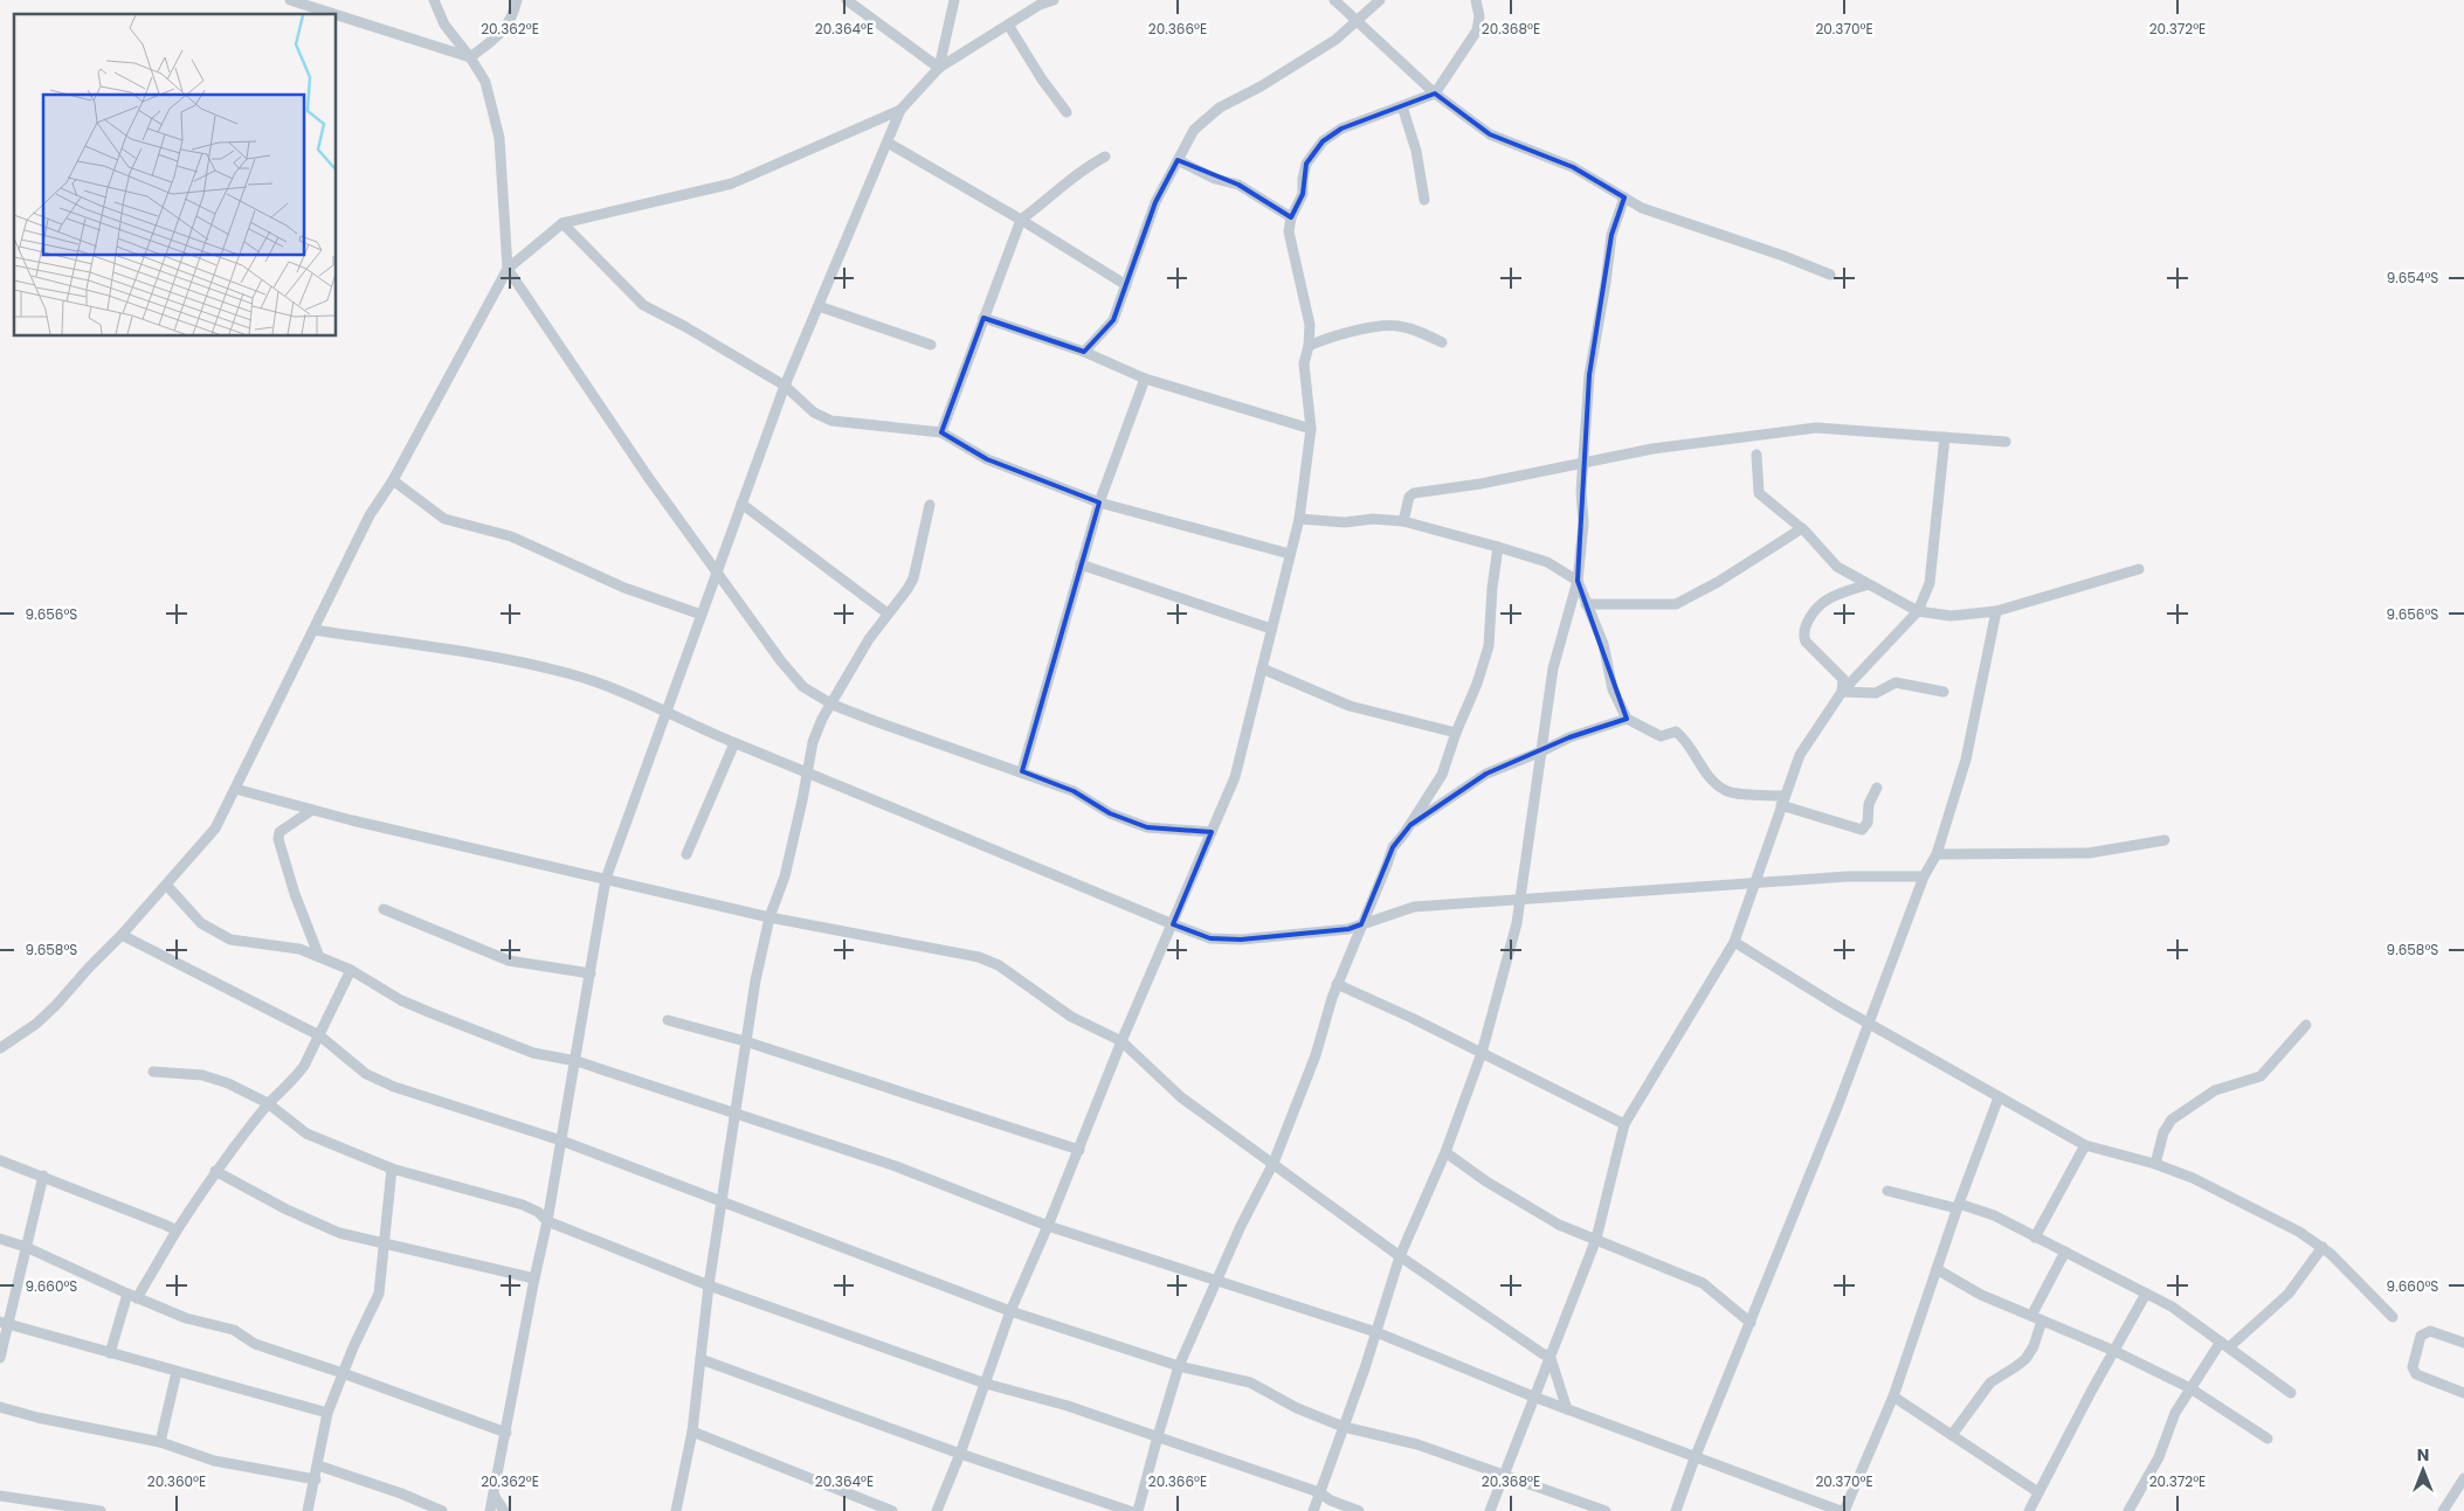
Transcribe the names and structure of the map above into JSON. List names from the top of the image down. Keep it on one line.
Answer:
{"north":"top","coordinates":["20.362°E","20.364°E","20.366°E","20.368°E","20.370°E","20.372°E","9.654°S","9.656°S","9.658°S","9.660°S","20.360°E"]}
